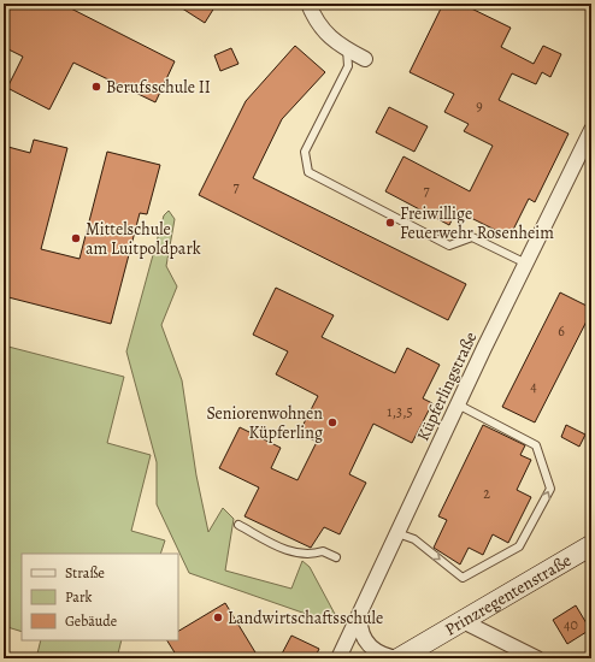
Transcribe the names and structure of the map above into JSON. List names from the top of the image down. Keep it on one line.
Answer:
{"streets":{"main road":["Prinzregentenstraße"],"street":["Küpferlingstraße"]},"places":["Berufsschule II","Freiwillige Feuerwehr Rosenheim","Mittelschule am Luitpoldpark","Seniorenwohnen Küpferling","Landwirtschaftsschule"],"house_numbers":["9","7","7","6","4","1,3,5","2","40"],"legend":["Straße","Park","Gebäude"]}
